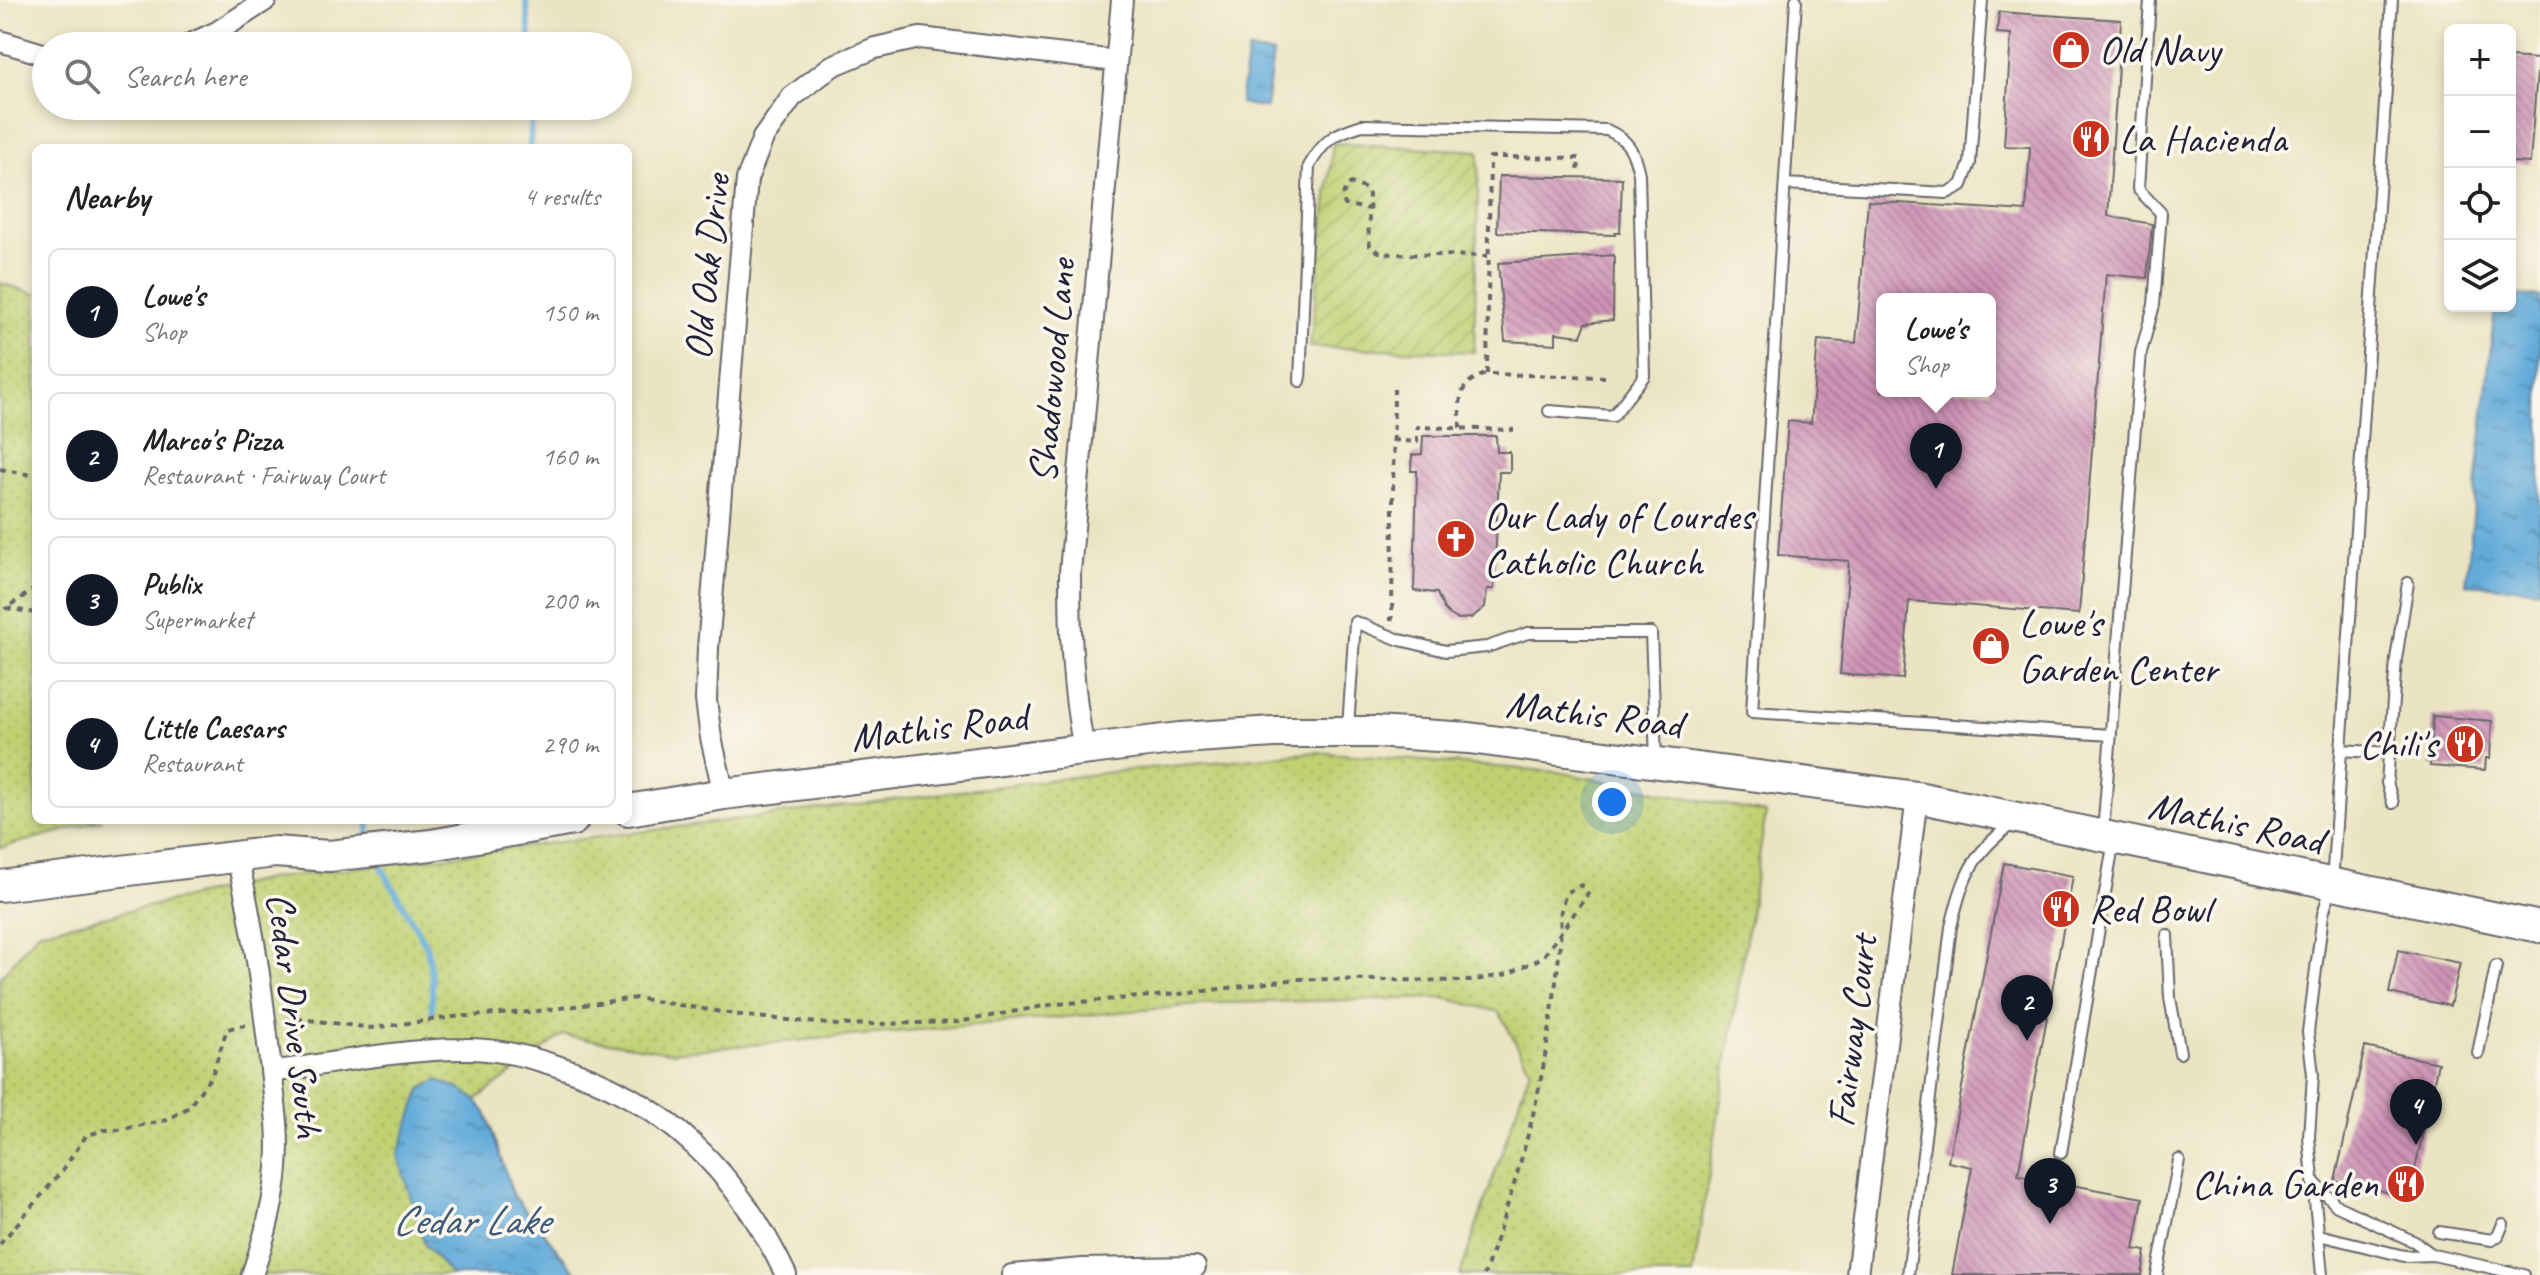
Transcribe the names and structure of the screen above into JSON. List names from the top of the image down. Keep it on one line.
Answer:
{"streets":{"street":["Old Oak Drive","Shadowood Lane","Mathis Road","Cedar Drive South","Fairway Court"]},"crossings":[["Old Oak Drive","Shadowood Lane"],["Old Oak Drive","Mathis Road"],["Shadowood Lane","Mathis Road"],["Mathis Road","Fairway Court"]],"water":["Cedar Lake"],"places":{"shop":["Old Navy","Lowe's Garden Center"],"restaurant":["La Hacienda","Chili's","Red Bowl","China Garden"],"church":["Our Lady of Lourdes Catholic Church"]},"page":{"map_buttons":["+","−"],"search":"Search here","heading":["Nearby","4 results"],"list":[{"mark":"1","name":"Lowe's","note":"Shop","value":"150 m"},{"mark":"2","name":"Marco's Pizza","note":"Restaurant · Fairway Court","value":"160 m"},{"mark":"3","name":"Publix","note":"Supermarket","value":"200 m"},{"mark":"4","name":"Little Caesars","note":"Restaurant","value":"290 m"}],"popup":["Lowe's","Shop"],"pins":["1","2","4","3"]}}
